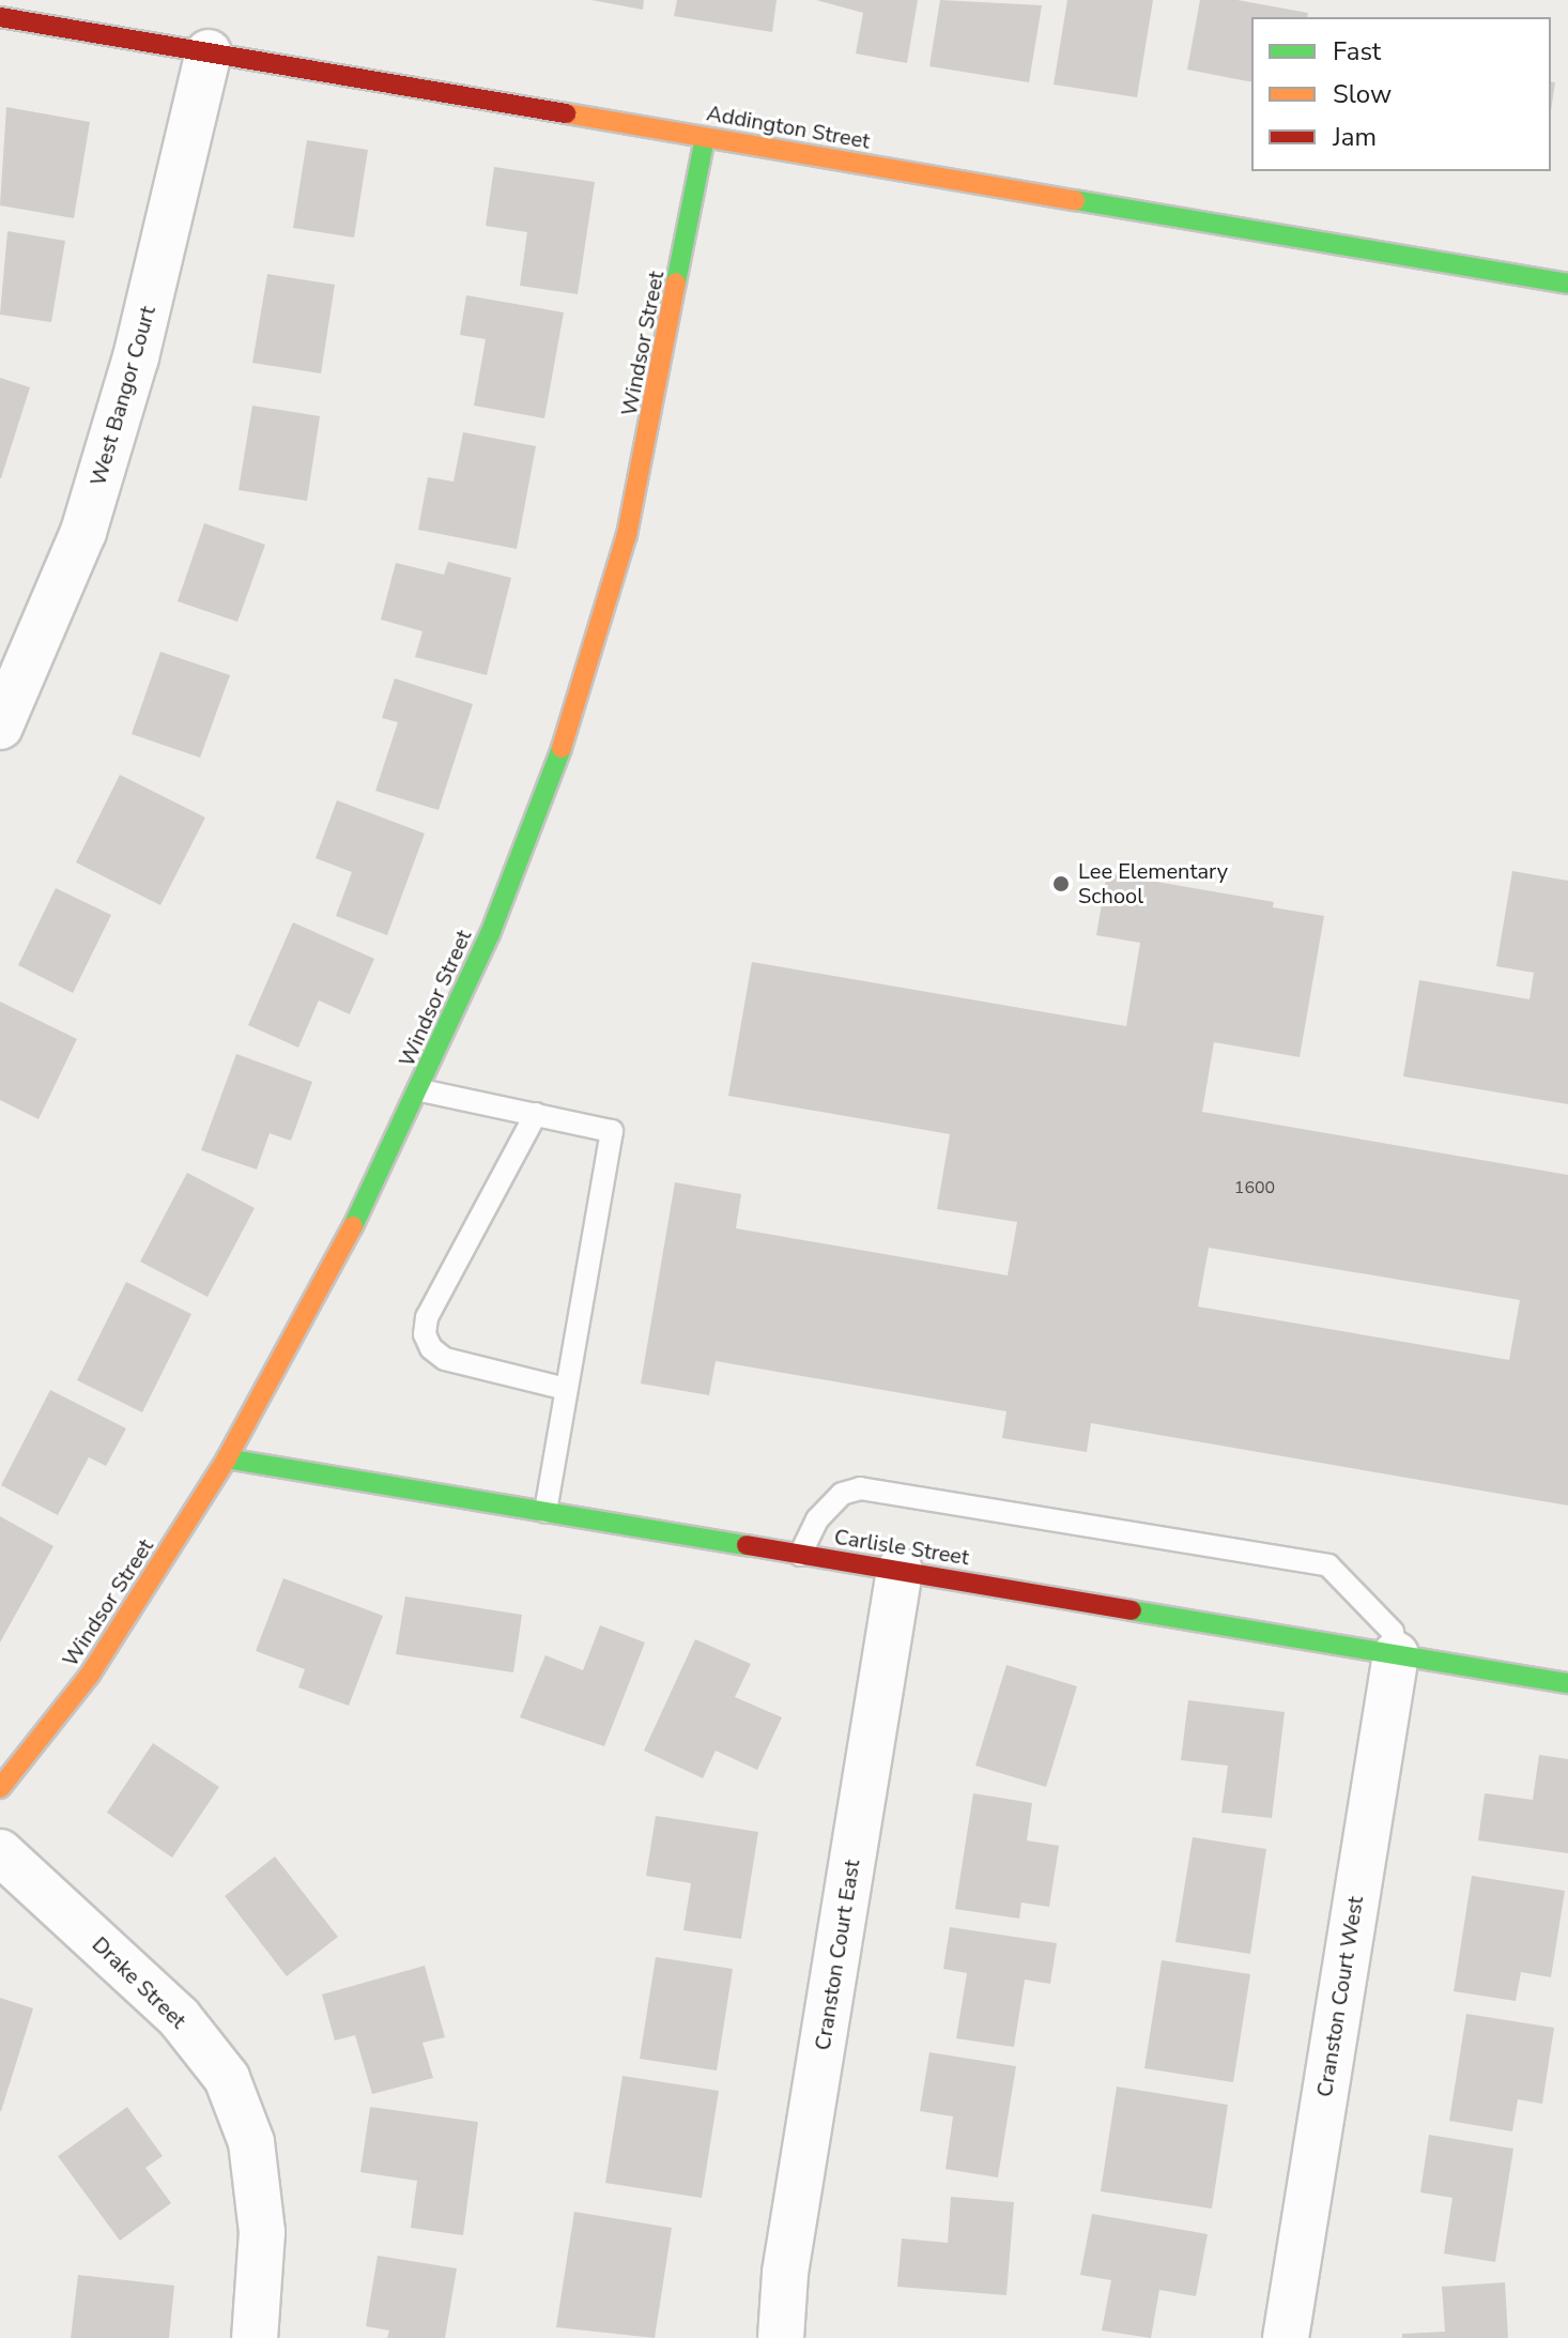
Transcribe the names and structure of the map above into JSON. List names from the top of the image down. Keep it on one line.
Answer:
{"streets":{"street":["Addington Street","Windsor Street","West Bangor Court","Carlisle Street","Cranston Court East","Drake Street","Cranston Court West"]},"crossings":[["Addington Street","Windsor Street"],["Addington Street","West Bangor Court"],["Windsor Street","Carlisle Street"],["Carlisle Street","Cranston Court East"],["Carlisle Street","Cranston Court West"]],"places":["Lee Elementary School"],"house_numbers":["1600"],"legend":["Fast","Slow","Jam"]}
